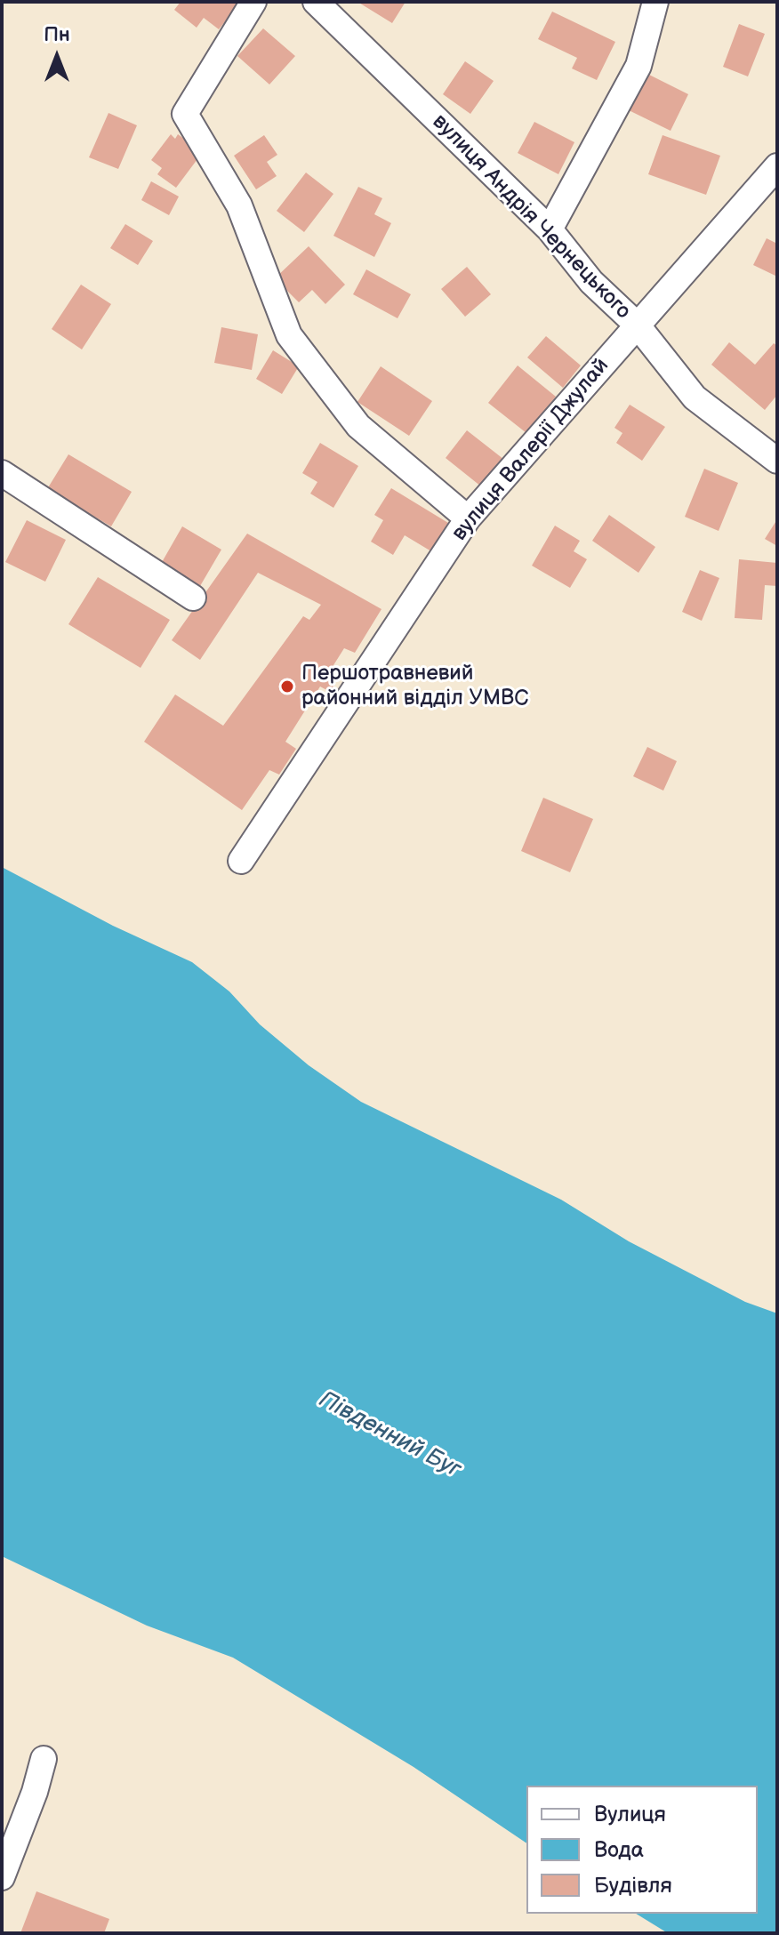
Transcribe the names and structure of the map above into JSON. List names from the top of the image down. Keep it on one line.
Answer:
{"streets":{"street":["вулиця Андрія Чернецького","вулиця Валерії Джулай"]},"crossings":[["вулиця Андрія Чернецького","вулиця Валерії Джулай"]],"water":["Південний Буг"],"places":["Першотравневий районний відділ УМВС"],"legend":["Вулиця","Вода","Будівля"],"north":"top"}
